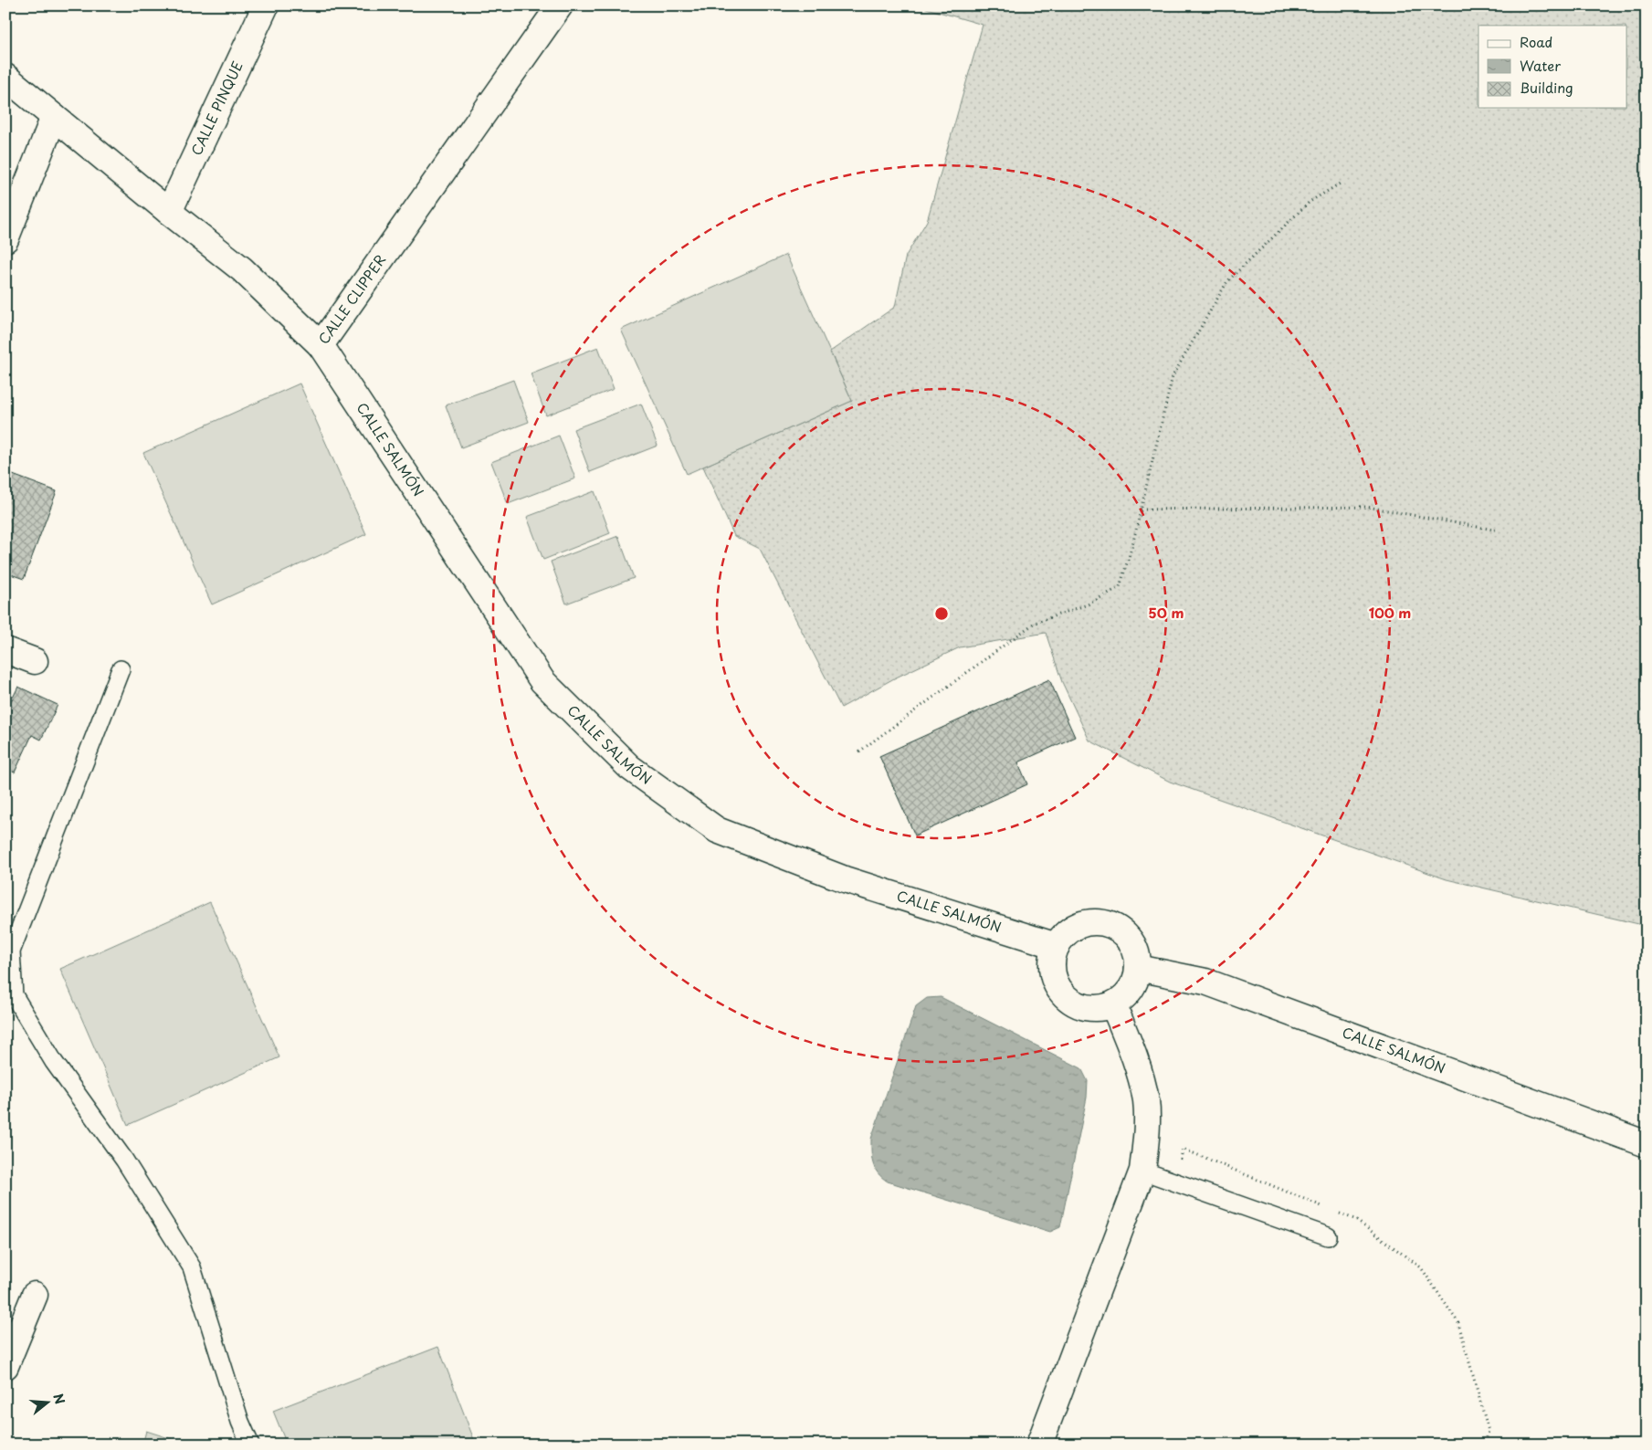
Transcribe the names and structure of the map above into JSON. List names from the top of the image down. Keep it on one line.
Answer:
{"streets":{"street":["CALLE PINQUE","CALLE CLIPPER","CALLE SALMÓN"]},"crossings":[["CALLE PINQUE","CALLE CLIPPER"],["CALLE CLIPPER","CALLE SALMÓN"]],"legend":["Road","Water","Building"],"north":"right","rings":["50 m","100 m"]}
